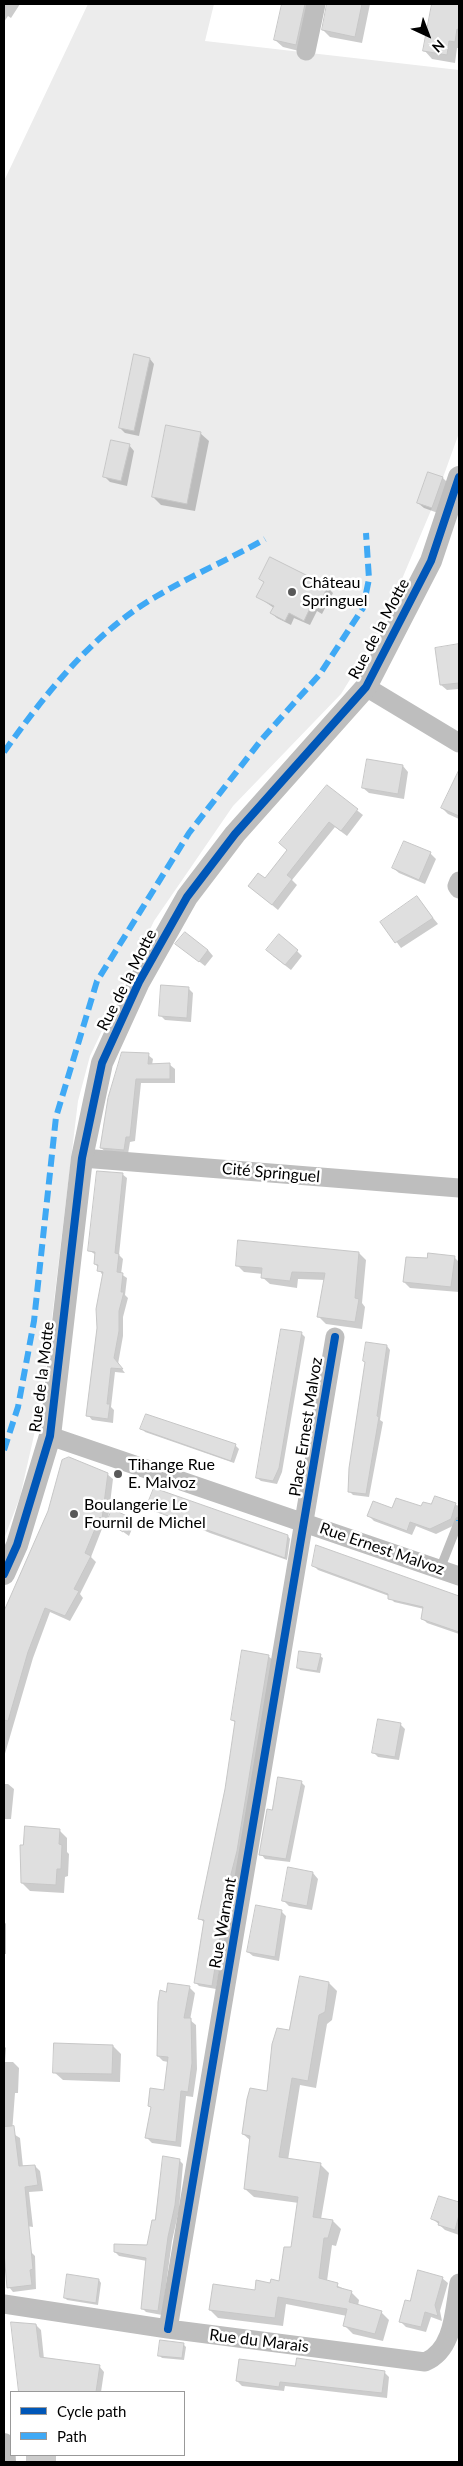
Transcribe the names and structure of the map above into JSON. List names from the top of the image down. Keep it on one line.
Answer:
{"streets":{"street":["Rue de la Motte","Cité Springuel","Place Ernest Malvoz","Rue Ernest Malvoz","Rue Warnant","Rue du Marais"]},"crossings":[["Rue de la Motte","Cité Springuel"],["Rue de la Motte","Rue Ernest Malvoz"],["Place Ernest Malvoz","Rue Ernest Malvoz"],["Place Ernest Malvoz","Rue Warnant"],["Rue Ernest Malvoz","Rue Warnant"],["Rue Warnant","Rue du Marais"]],"places":["Château Springuel","Tihange Rue E. Malvoz","Boulangerie Le Fournil de Michel"],"legend":["Cycle path","Path"],"north":"bottom right"}
